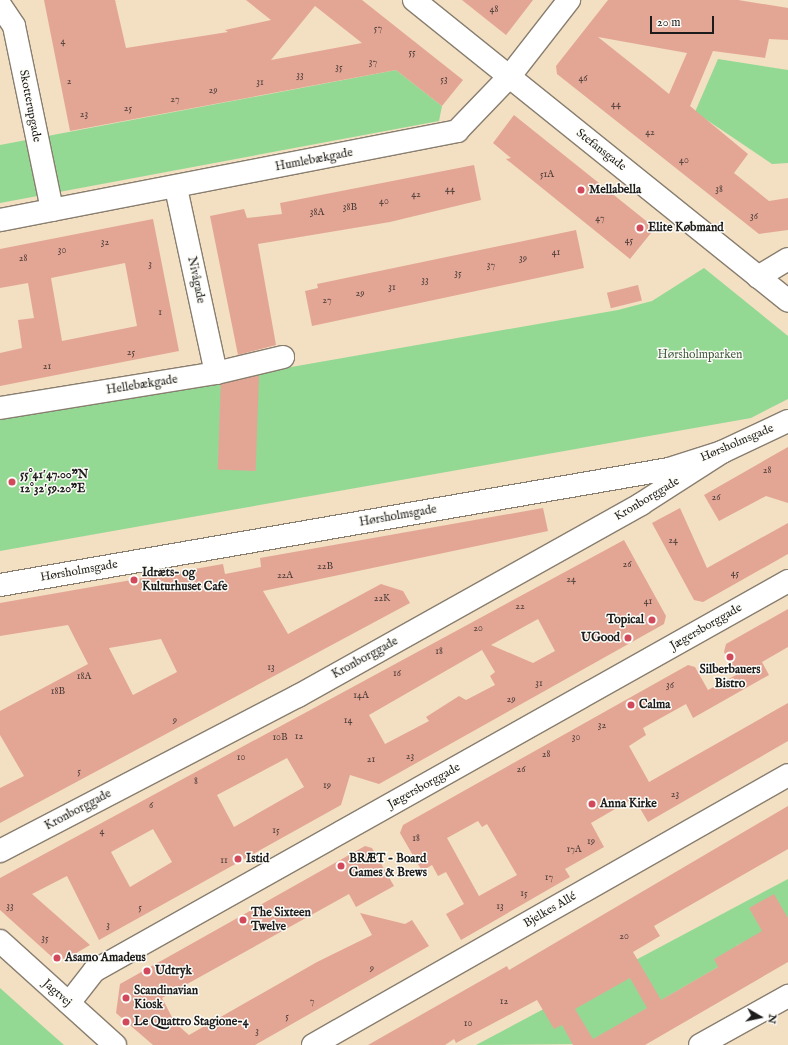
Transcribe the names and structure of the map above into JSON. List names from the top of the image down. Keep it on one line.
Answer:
{"streets":{"street":["Skotterupgade","Stefansgade","Humlebækgade","Nivågade","Hellebækgade","Hørsholmsgade","Kronborggade","Jægersborggade","Bjelkes Allé","Jagtvej"]},"crossings":[["Skotterupgade","Humlebækgade"],["Stefansgade","Humlebækgade"],["Humlebækgade","Nivågade"],["Nivågade","Hellebækgade"],["Hørsholmsgade","Kronborggade"],["Jægersborggade","Jagtvej"]],"parks":["Hørsholmparken"],"places":["Mellabella","Elite Købmand","55°41′47.00\"N 12°32′59.20\"E","Idræts- og Kulturhuset Cafe","Topical","UGood","Silberbauers Bistro","Calma","Anna Kirke","Istid","BRÆT - Board Games & Brews","The Sixteen Twelve","Asamo Amadeus","Udtryk","Scandinavian Kiosk","Le Quattro Stagione-4"],"house_numbers":["48","57","4","55","37","35","33","46","53","2","31","29","27","44","25","23","42","40","51A","44","38","42","40","38B","38A","36","47","45","32","30","41","28","39","3","37","35","33","31","29","27","1","25","21","28","26","24","26","22B","45","22A","24","22K","41","22","20","18","13","16","18A","31","36","18B","14A","29","9","14","32","12","10B","30","28","23","10","21","26","5","8","19","23","6","15","4","18","19","17A","11","17","15","33","13","5","3","20","35","9","7","12","5","10","3"],"scale_bar":"20 m","north":"right"}
